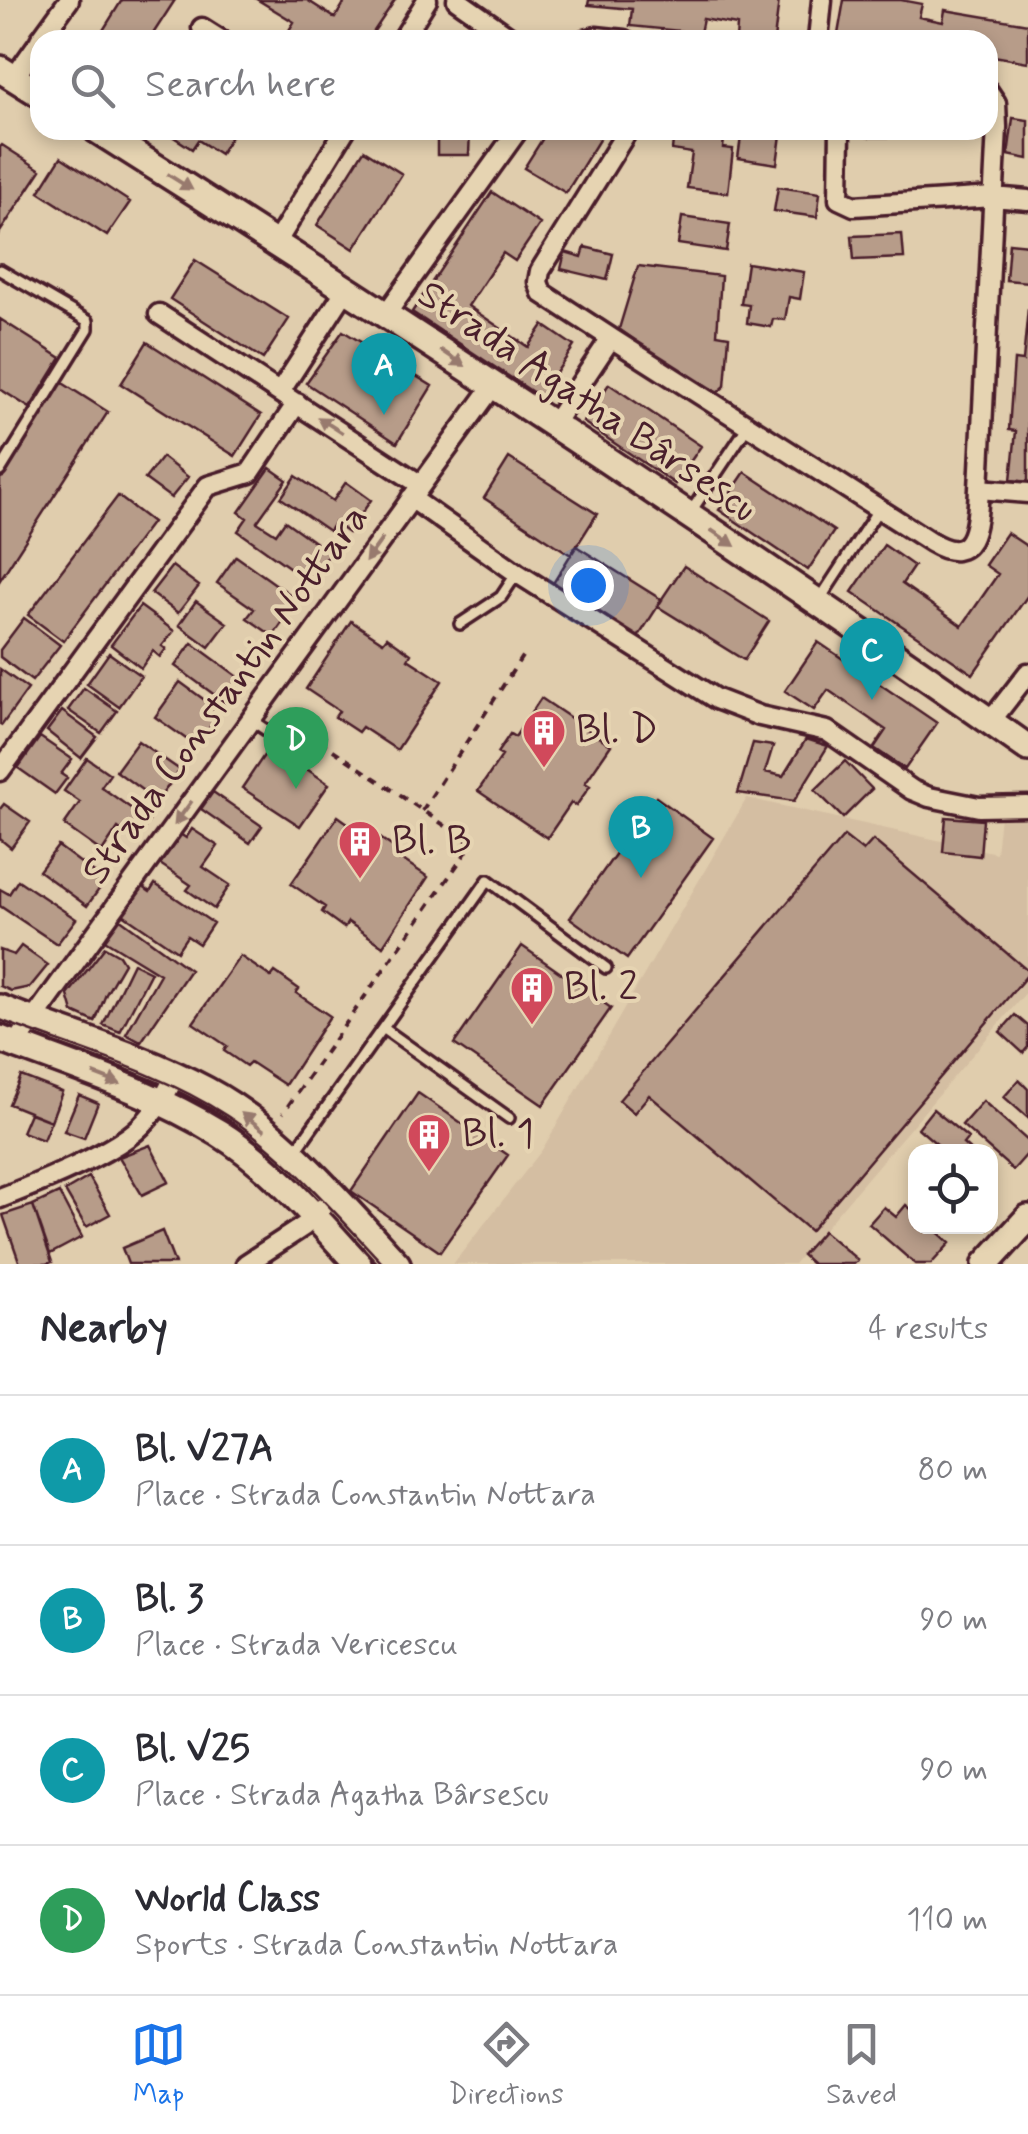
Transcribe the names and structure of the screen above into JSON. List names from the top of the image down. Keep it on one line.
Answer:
{"streets":{"street":["Strada Agatha Bârsescu","Strada Constantin Nottara"]},"crossings":[["Strada Agatha Bârsescu","Strada Constantin Nottara"]],"one_way":["Strada Constantin Nottara"],"places":{"building":["Bl. D","Bl. B","Bl. 2","Bl. 1"]},"page":{"search":"Search here","pins":["A","C","D","B"],"heading":["Nearby","4 results"],"list":[{"mark":"A","name":"Bl. V27A","note":"Place · Strada Constantin Nottara","value":"80 m"},{"mark":"B","name":"Bl. 3","note":"Place · Strada Vericescu","value":"90 m"},{"mark":"C","name":"Bl. V25","note":"Place · Strada Agatha Bârsescu","value":"90 m"},{"mark":"D","name":"World Class","note":"Sports · Strada Constantin Nottara","value":"110 m"}],"nav":["Map","Directions","Saved"]}}
